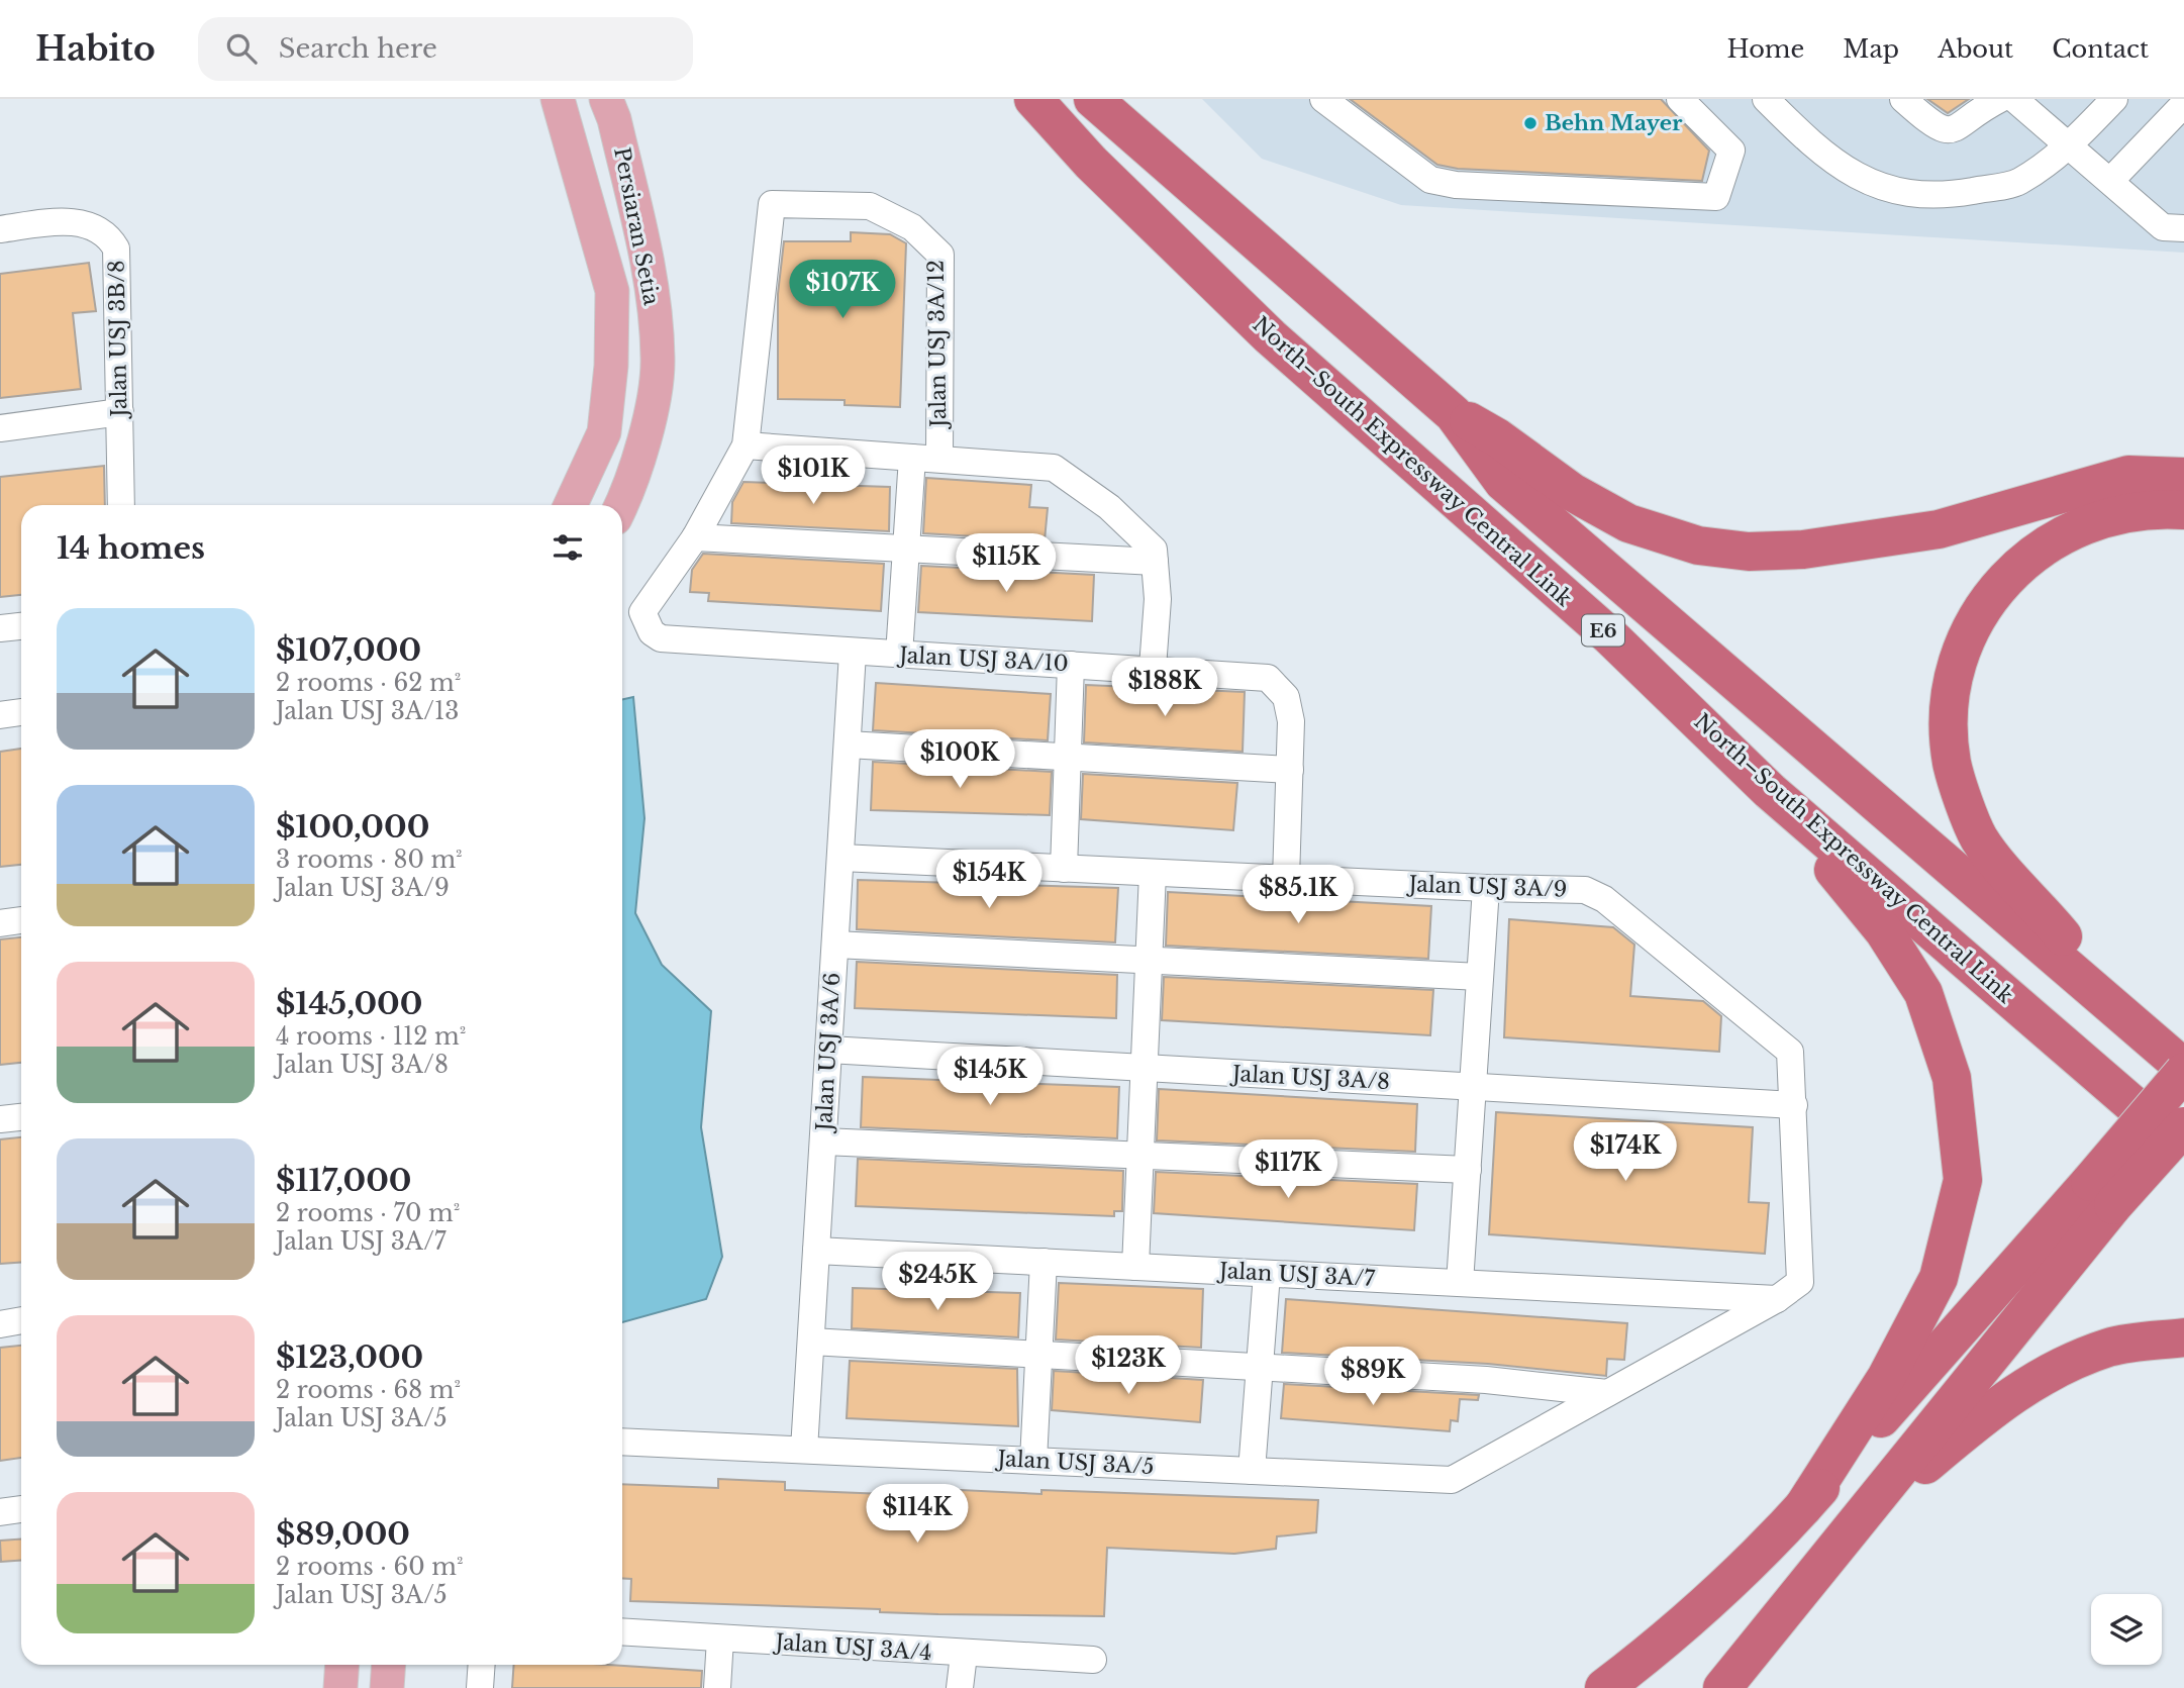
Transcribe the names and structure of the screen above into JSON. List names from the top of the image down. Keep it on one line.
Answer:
{"streets":{"highway":["North–South Expressway Central Link","E6"],"main road":["Persiaran Setia"],"street":["Jalan USJ 3B/8","Jalan USJ 3A/12","Jalan USJ 3A/10","Jalan USJ 3A/9","Jalan USJ 3A/6","Jalan USJ 3A/8","Jalan USJ 3A/7","Jalan USJ 3A/5","Jalan USJ 3A/4"]},"crossings":[["Jalan USJ 3A/10","Jalan USJ 3A/9"],["Jalan USJ 3A/10","Jalan USJ 3A/6"],["Jalan USJ 3A/9","Jalan USJ 3A/6"],["Jalan USJ 3A/9","Jalan USJ 3A/8"],["Jalan USJ 3A/6","Jalan USJ 3A/8"],["Jalan USJ 3A/6","Jalan USJ 3A/7"],["Jalan USJ 3A/6","Jalan USJ 3A/5"]],"places":["Behn Mayer"],"page":{"header":"Habito","search":"Search here","nav":["Home","Map","About","Contact"],"price":["$107K","$101K","$115K","$188K","$100K","$154K","$85.1K","$145K","$174K","$117K","$245K","$123K","$89K","$114K"],"heading":"14 homes","list":[{"name":"$107,000","note":"2 rooms · 62 m² · Jalan USJ 3A/13"},{"name":"$100,000","note":"3 rooms · 80 m² · Jalan USJ 3A/9"},{"name":"$145,000","note":"4 rooms · 112 m² · Jalan USJ 3A/8"},{"name":"$117,000","note":"2 rooms · 70 m² · Jalan USJ 3A/7"},{"name":"$123,000","note":"2 rooms · 68 m² · Jalan USJ 3A/5"},{"name":"$89,000","note":"2 rooms · 60 m² · Jalan USJ 3A/5"}]}}
